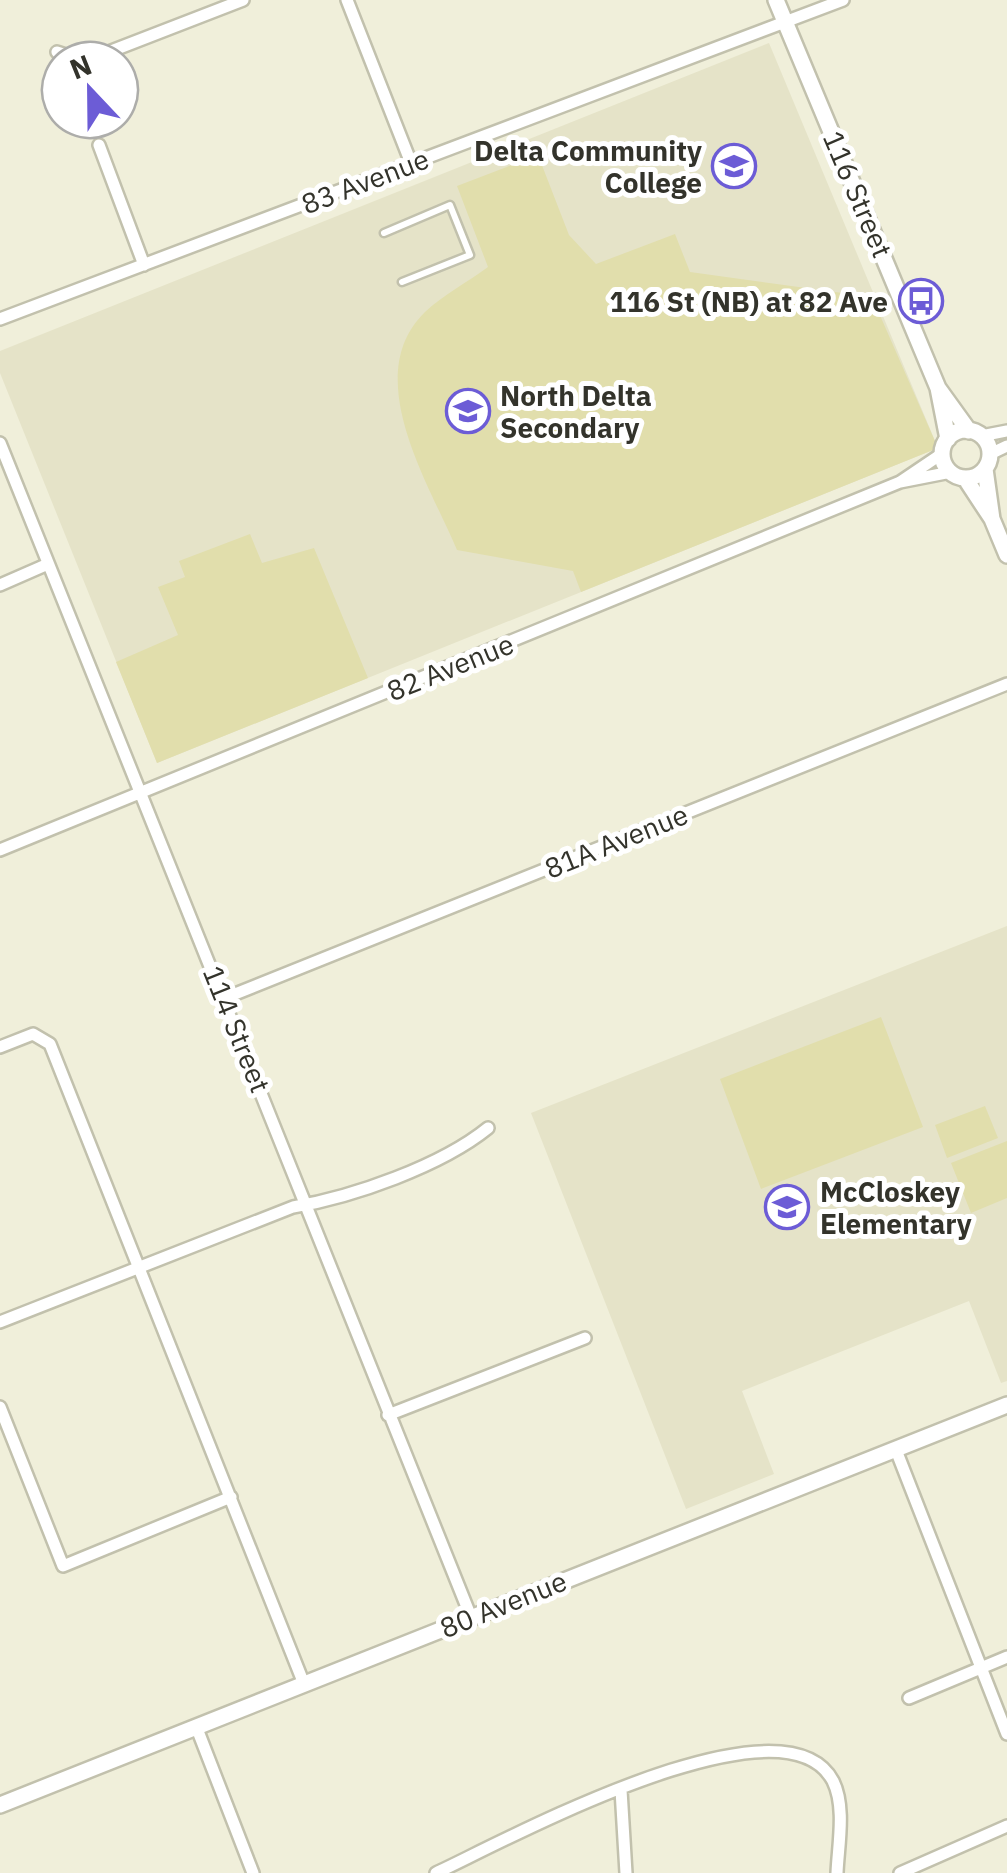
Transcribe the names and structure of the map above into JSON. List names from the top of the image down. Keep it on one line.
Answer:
{"streets":{"street":["83 Avenue","116 Street","82 Avenue","81A Avenue","114 Street","80 Avenue"]},"crossings":[["83 Avenue","116 Street"],["116 Street","82 Avenue"],["82 Avenue","114 Street"],["81A Avenue","114 Street"],["114 Street","80 Avenue"]],"places":{"school or university":["Delta Community College","North Delta Secondary","McCloskey Elementary"],"bus stop":["116 St (NB) at 82 Ave"]},"north":"top"}
